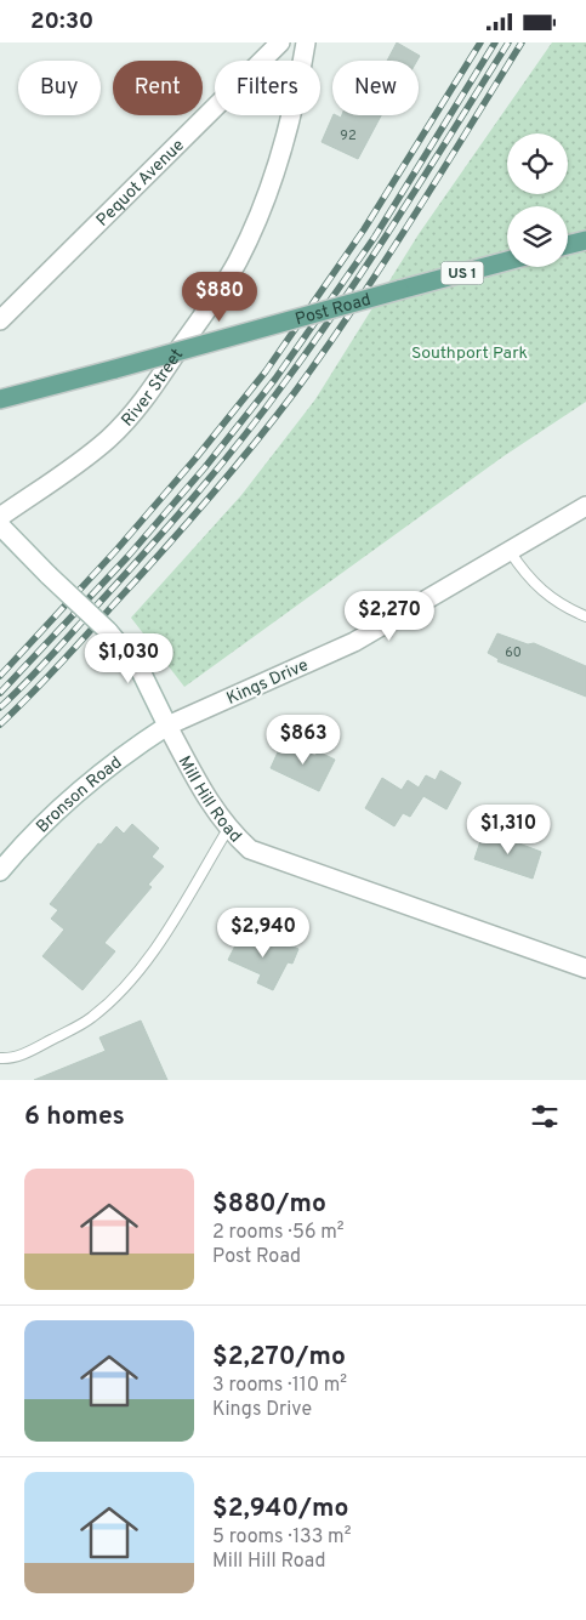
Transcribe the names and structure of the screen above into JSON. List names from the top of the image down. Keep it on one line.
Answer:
{"streets":{"main road":["US 1","Post Road"],"street":["Pequot Avenue","River Street","Kings Drive","Bronson Road","Mill Hill Road"]},"crossings":[["Kings Drive","Bronson Road"],["Kings Drive","Mill Hill Road"],["Bronson Road","Mill Hill Road"]],"parks":["Southport Park"],"house_numbers":["92","60"],"page":{"status":"20:30","chip":["Buy","Rent","Filters","New"],"price":["$880","$2,270","$1,030","$863","$1,310","$2,940"],"heading":"6 homes","list":[{"name":"$880/mo","note":"2 rooms · 56 m² · Post Road"},{"name":"$2,270/mo","note":"3 rooms · 110 m² · Kings Drive"},{"name":"$2,940/mo","note":"5 rooms · 133 m² · Mill Hill Road"}]}}
